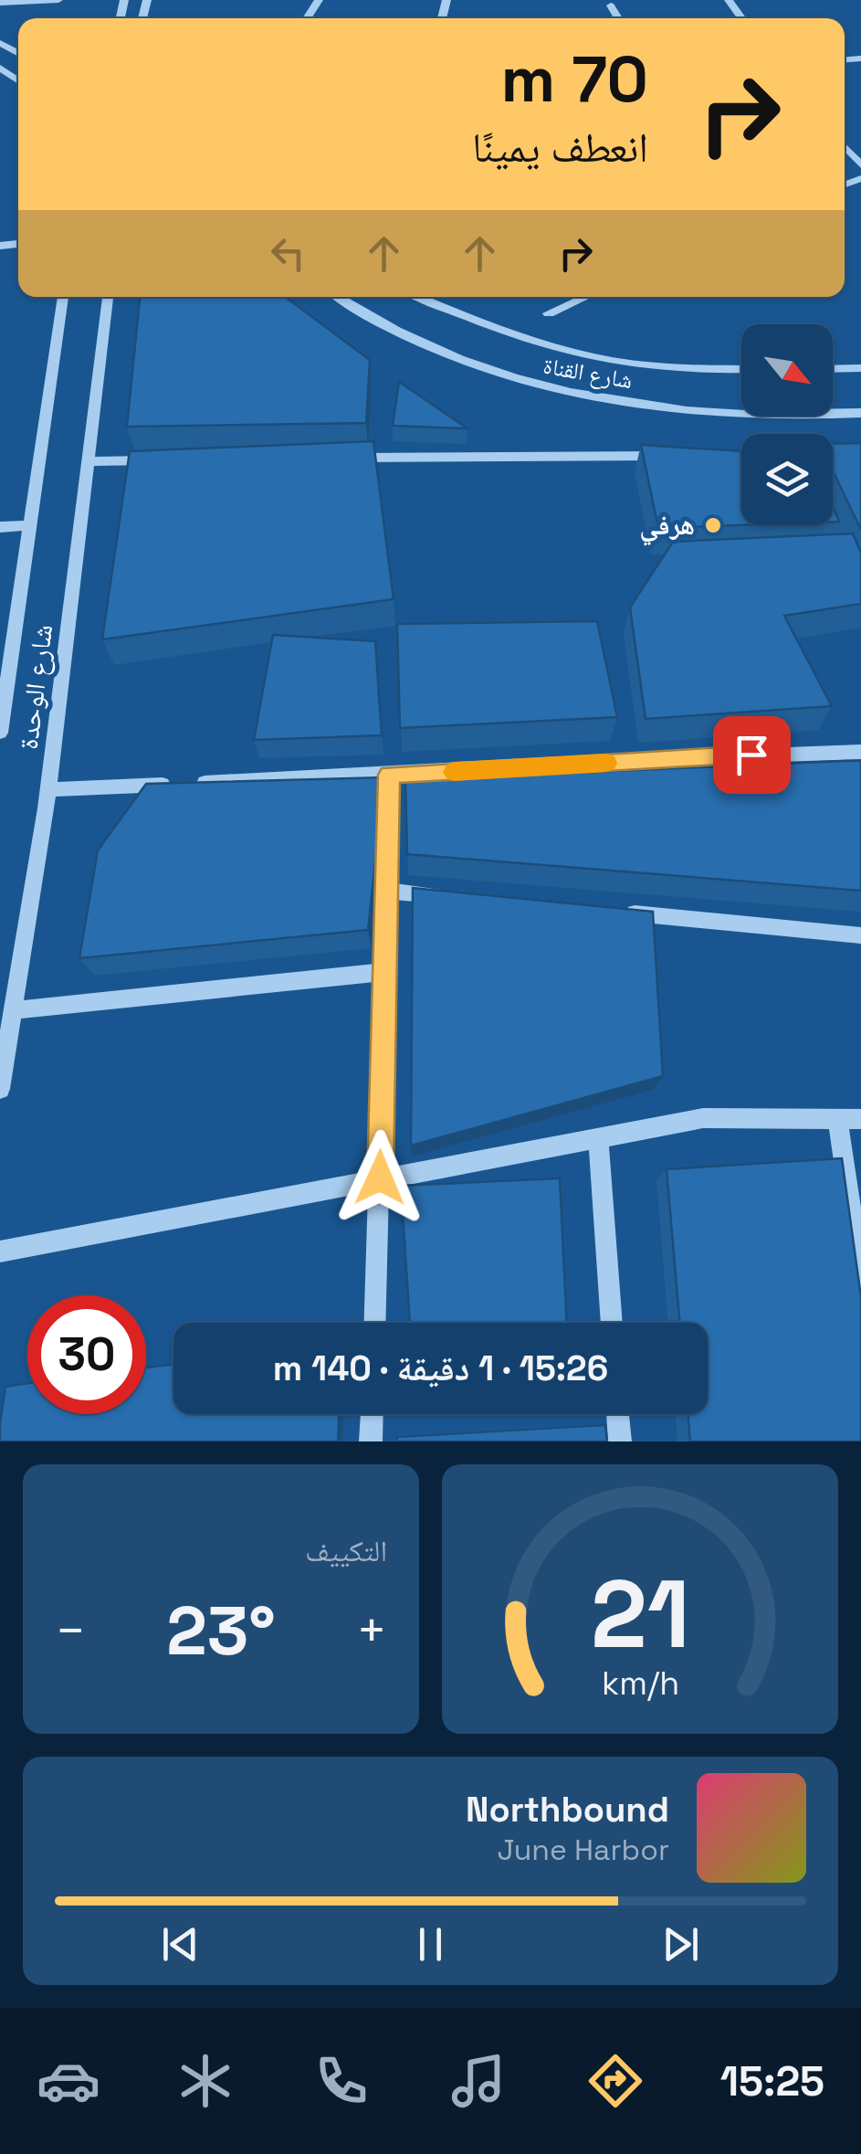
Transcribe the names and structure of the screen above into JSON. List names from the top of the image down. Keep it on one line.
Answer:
{"streets":{"street":["شارع القناة","شارع الوحدة"]},"places":["هرفي"],"north":"bottom right","page":{"turn":["70 m","انعطف يمينًا"],"limit":"30","trip":"15:26 · 1 دقيقة · 140 m","tile":"التكييف","heat":["−","23°","+"],"song":["Northbound","June Harbor"],"tabs":"15:25","gauge":["21","km/h"]}}
